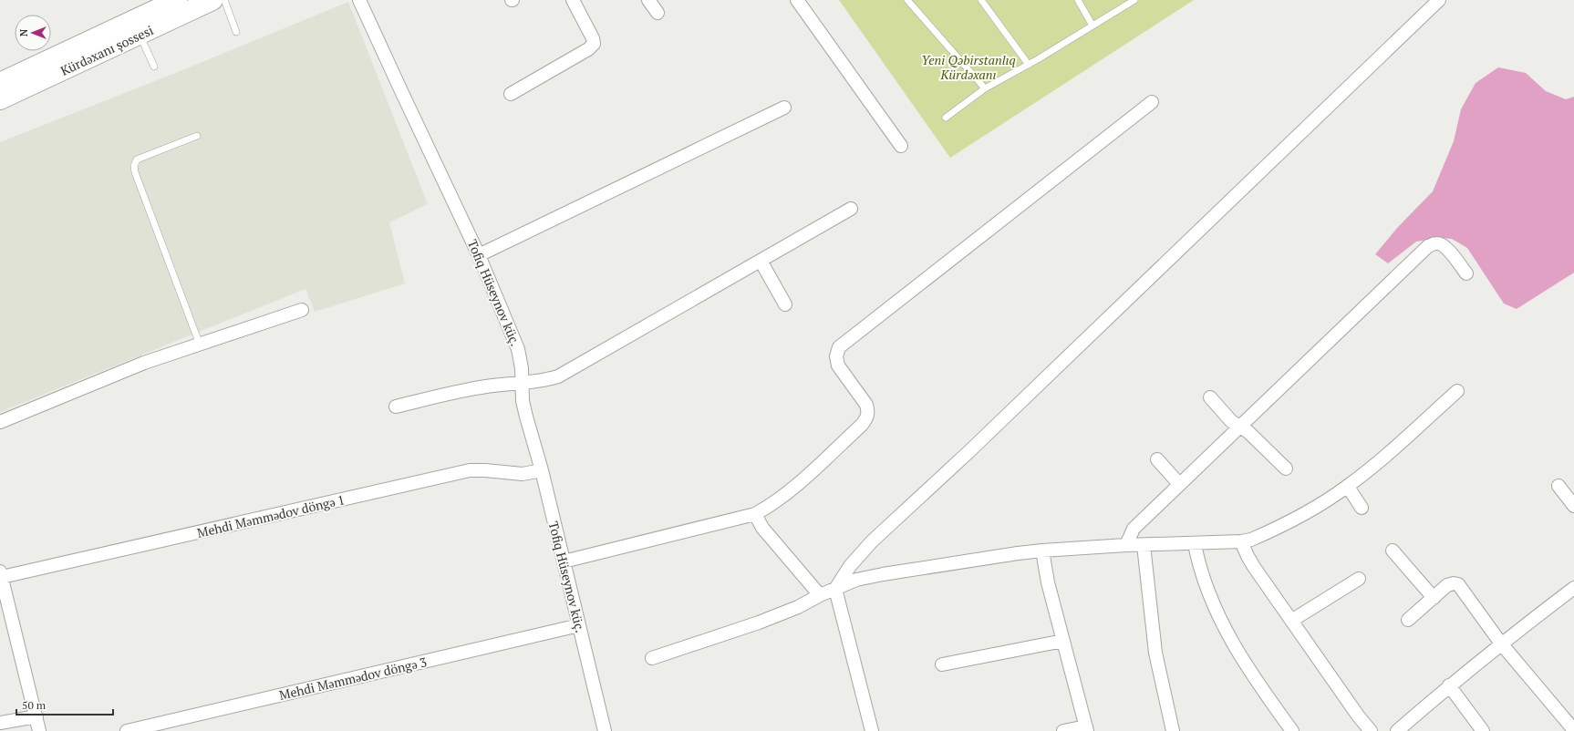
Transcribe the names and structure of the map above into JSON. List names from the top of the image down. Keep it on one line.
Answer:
{"streets":{"main road":["Kürdəxanı şossesi"],"street":["Tofiq Hüseynov küç.","Mehdi Məmmədov döngə 1","Mehdi Məmmədov döngə 3"]},"crossings":[["Tofiq Hüseynov küç.","Mehdi Məmmədov döngə 1"],["Tofiq Hüseynov küç.","Mehdi Məmmədov döngə 3"]],"parks":["Yeni Qəbirstanlıq Kürdəxanı"],"scale_bar":"50 m","north":"left"}
